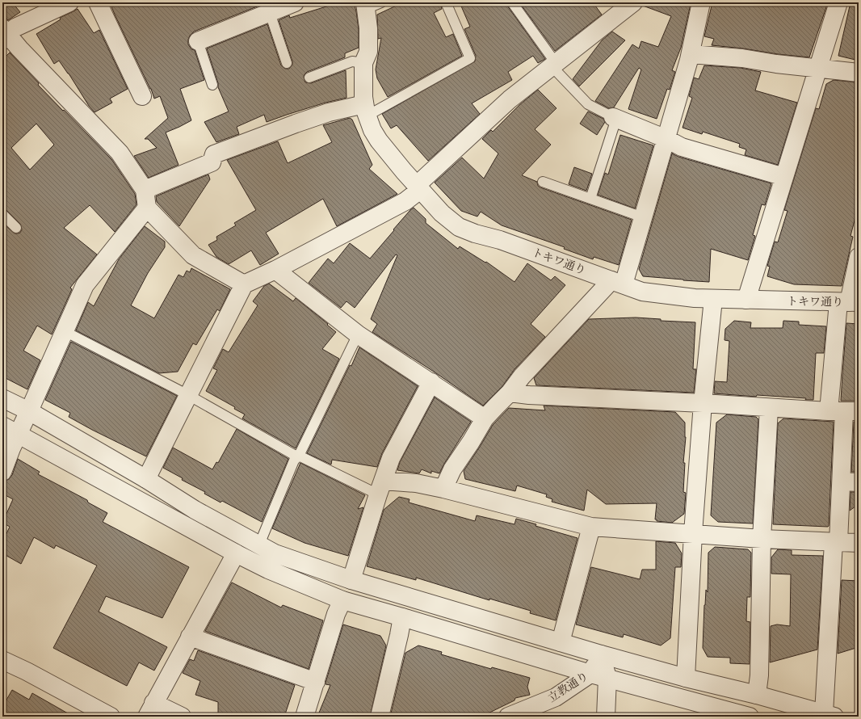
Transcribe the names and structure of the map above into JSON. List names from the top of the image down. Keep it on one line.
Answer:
{"streets":{"street":["トキワ通り","立教通り"]}}
